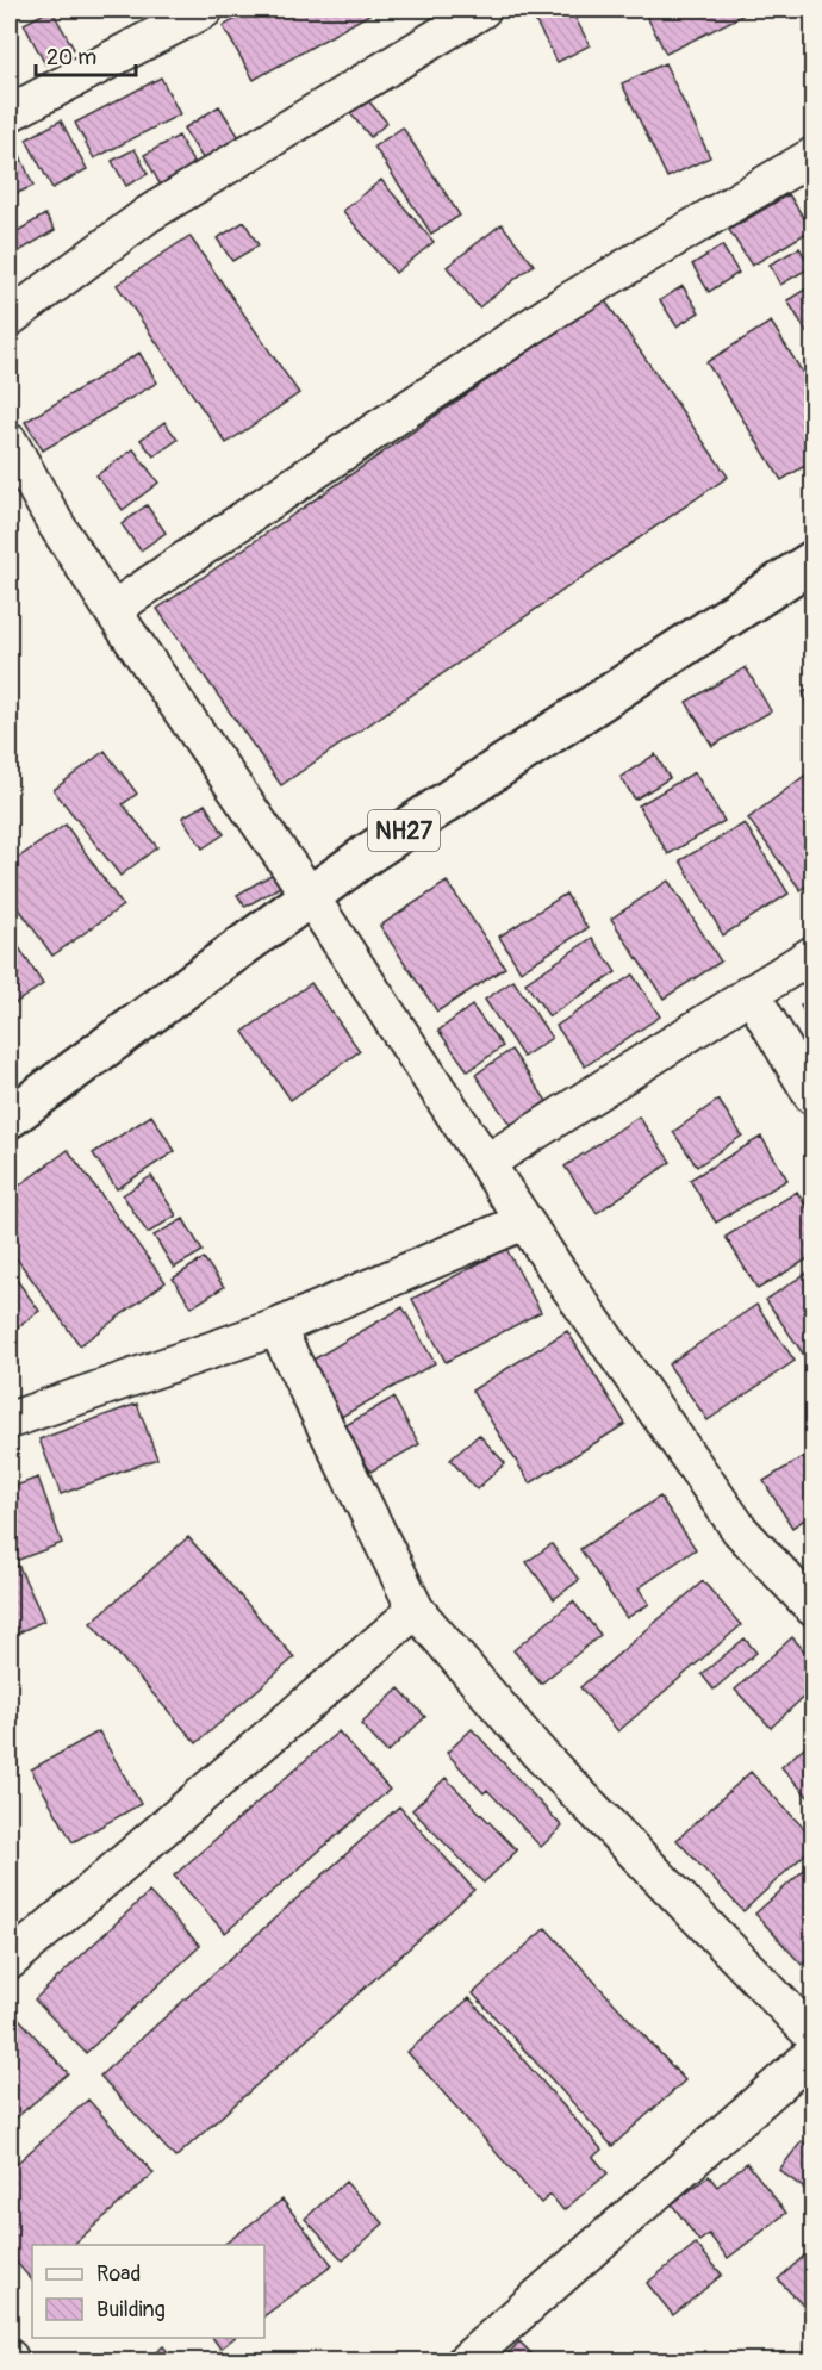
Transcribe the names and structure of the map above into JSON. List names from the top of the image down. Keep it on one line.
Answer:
{"streets":{"highway":["NH27"]},"legend":["Road","Building"],"scale_bar":"20 m"}
